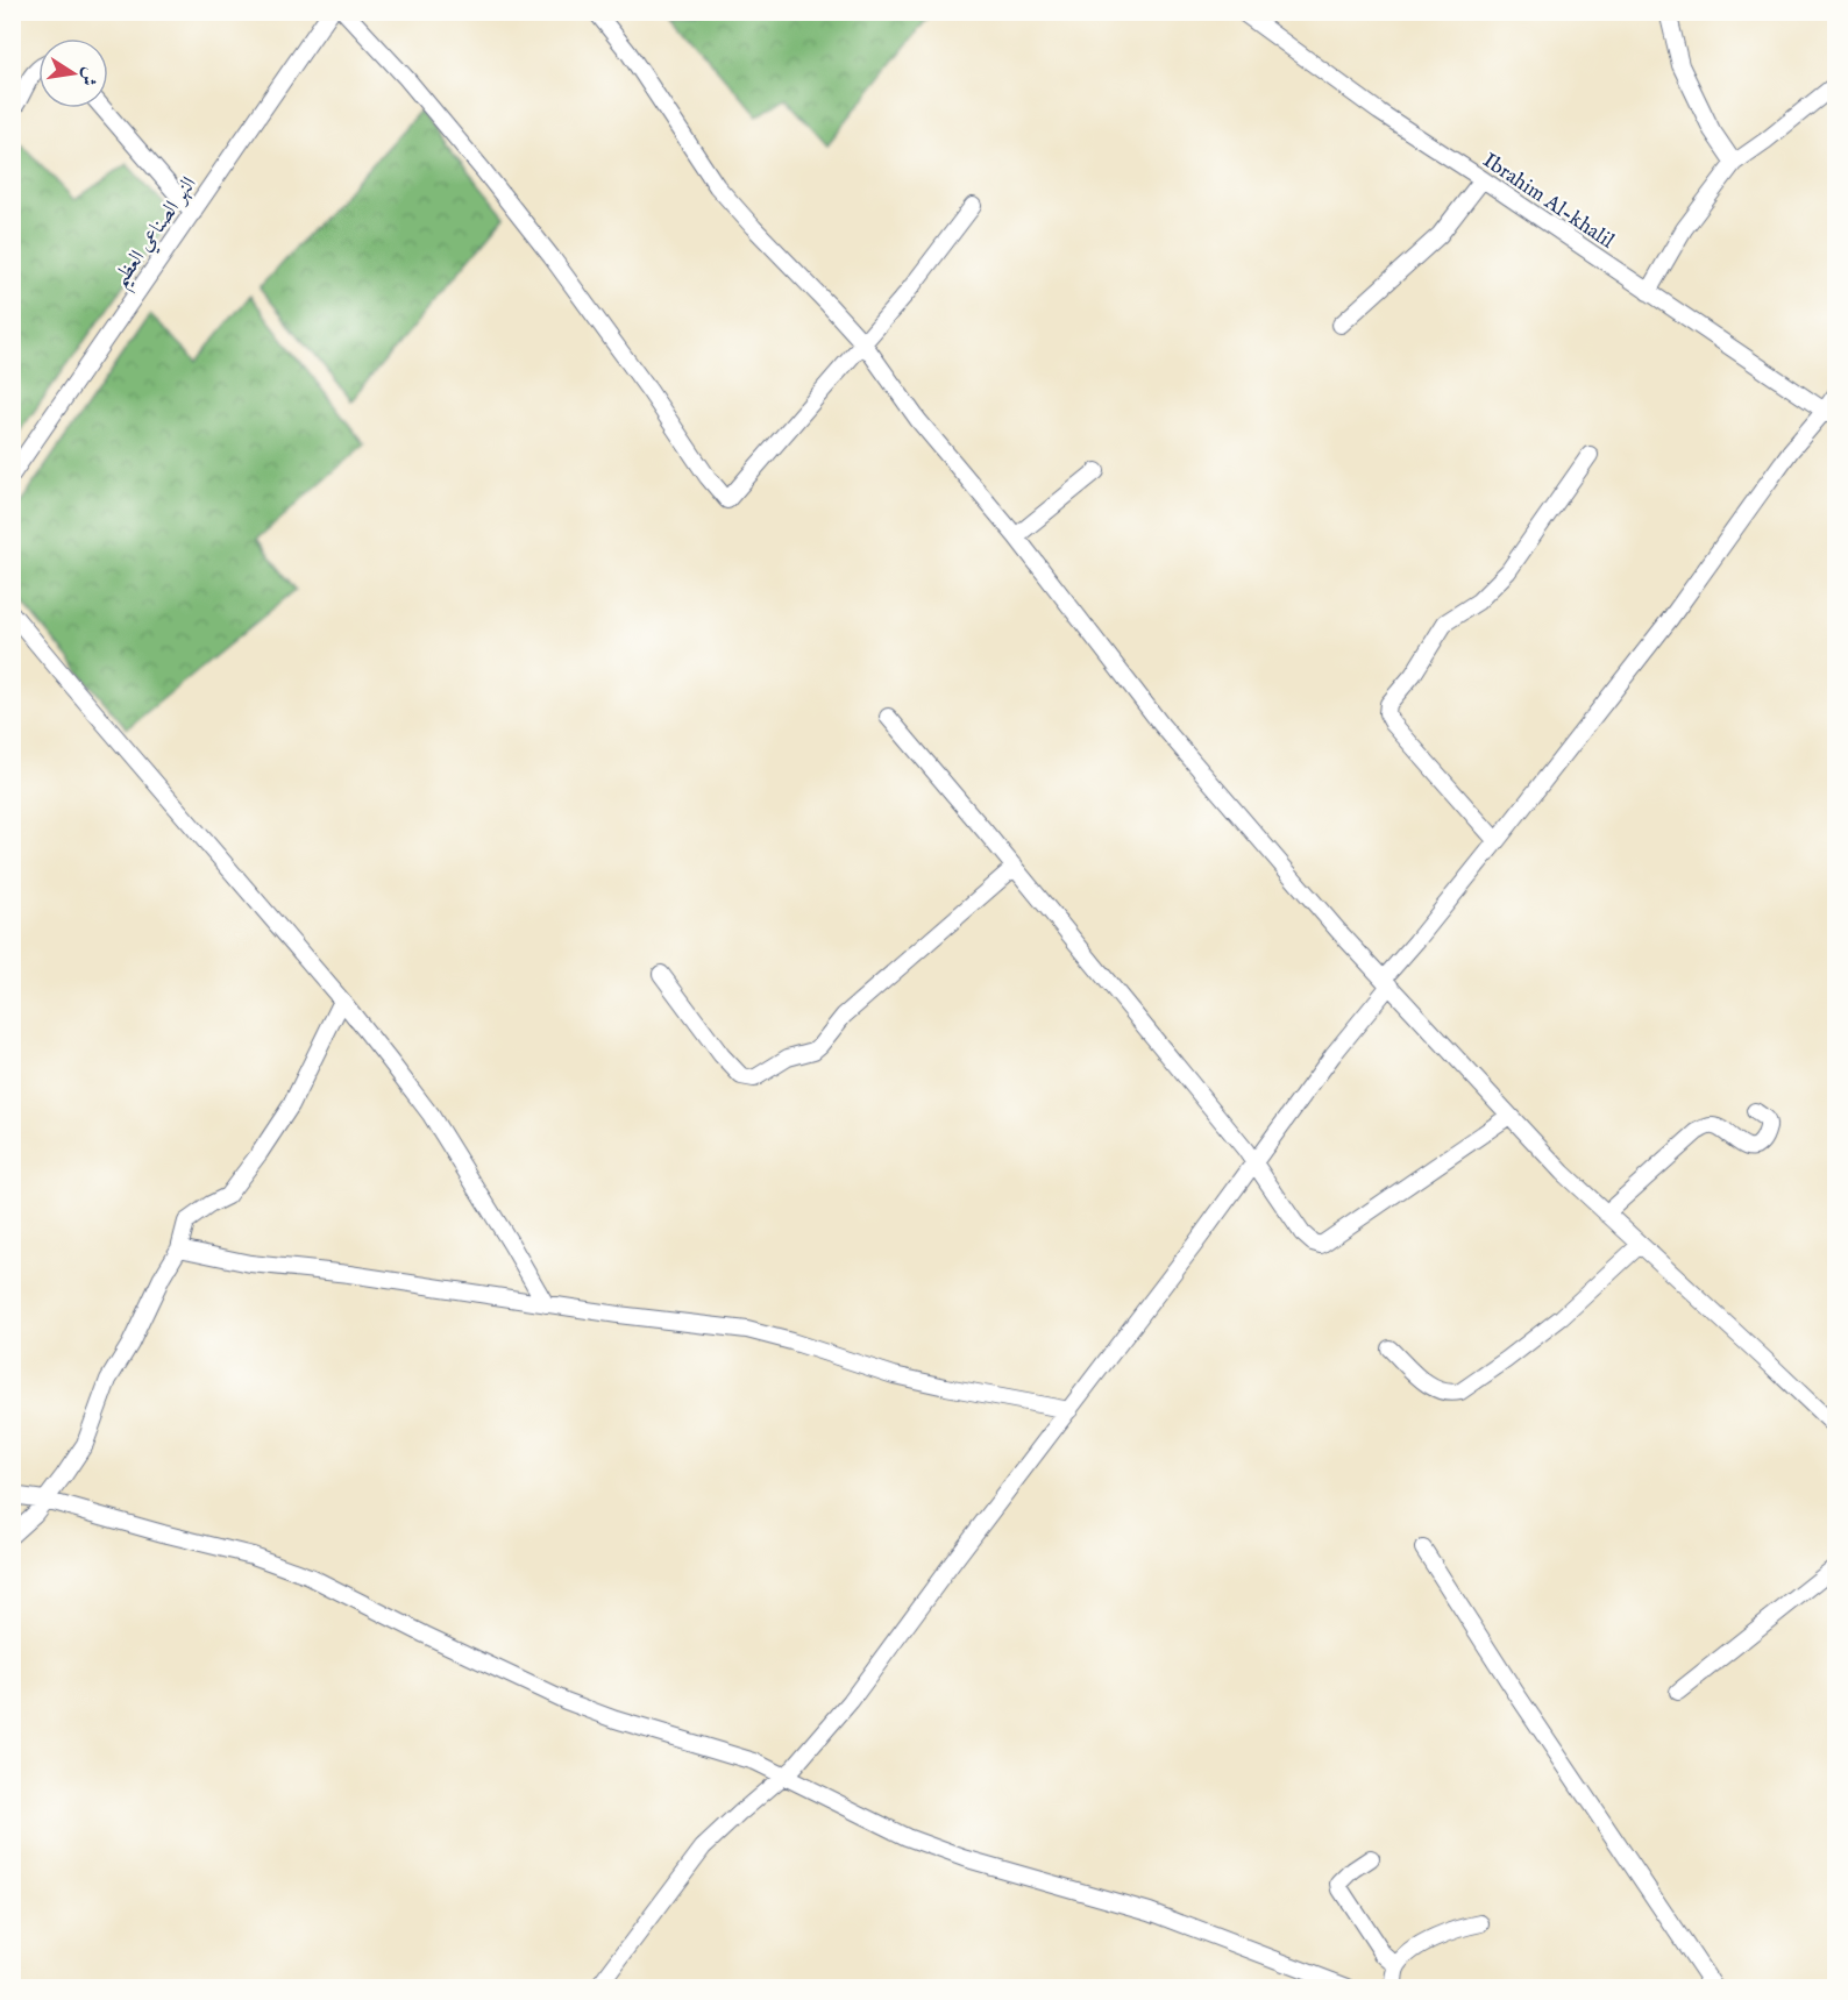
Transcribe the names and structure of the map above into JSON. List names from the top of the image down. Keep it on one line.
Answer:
{"streets":{"street":["Ibrahim Al-khalil","النهر الصناعي العظيم"]},"north":"right"}
